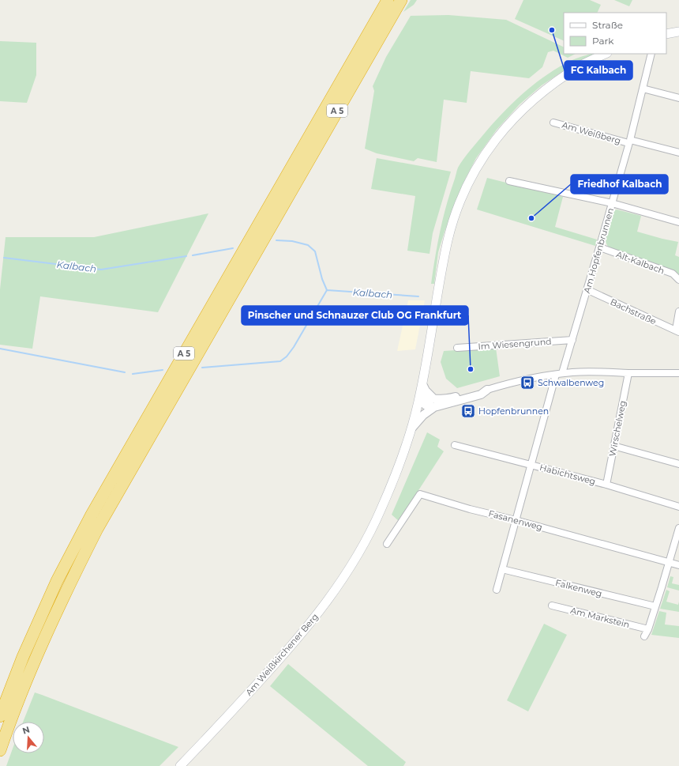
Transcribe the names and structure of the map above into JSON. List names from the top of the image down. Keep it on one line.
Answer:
{"streets":{"highway":["A 5"],"main road":["Am Weißkirchener Berg"],"street":["Am Weißberg","Am Hopfenbrunnen","Alt-Kalbach","Bachstraße","Im Wiesengrund","Wirschelweg","Habichtsweg","Fasanenweg","Falkenweg","Am Markstein"]},"crossings":[["Am Weißberg","Am Hopfenbrunnen"],["Am Hopfenbrunnen","Alt-Kalbach"],["Am Hopfenbrunnen","Bachstraße"],["Am Hopfenbrunnen","Im Wiesengrund"],["Am Hopfenbrunnen","Am Weißkirchener Berg"],["Wirschelweg","Habichtsweg"],["Wirschelweg","Am Weißkirchener Berg"]],"water":["Kalbach"],"places":{"other":["FC Kalbach","Friedhof Kalbach","Pinscher und Schnauzer Club OG Frankfurt"],"bus stop":["Schwalbenweg","Hopfenbrunnen"]},"legend":["Straße","Park"],"north":"top"}
